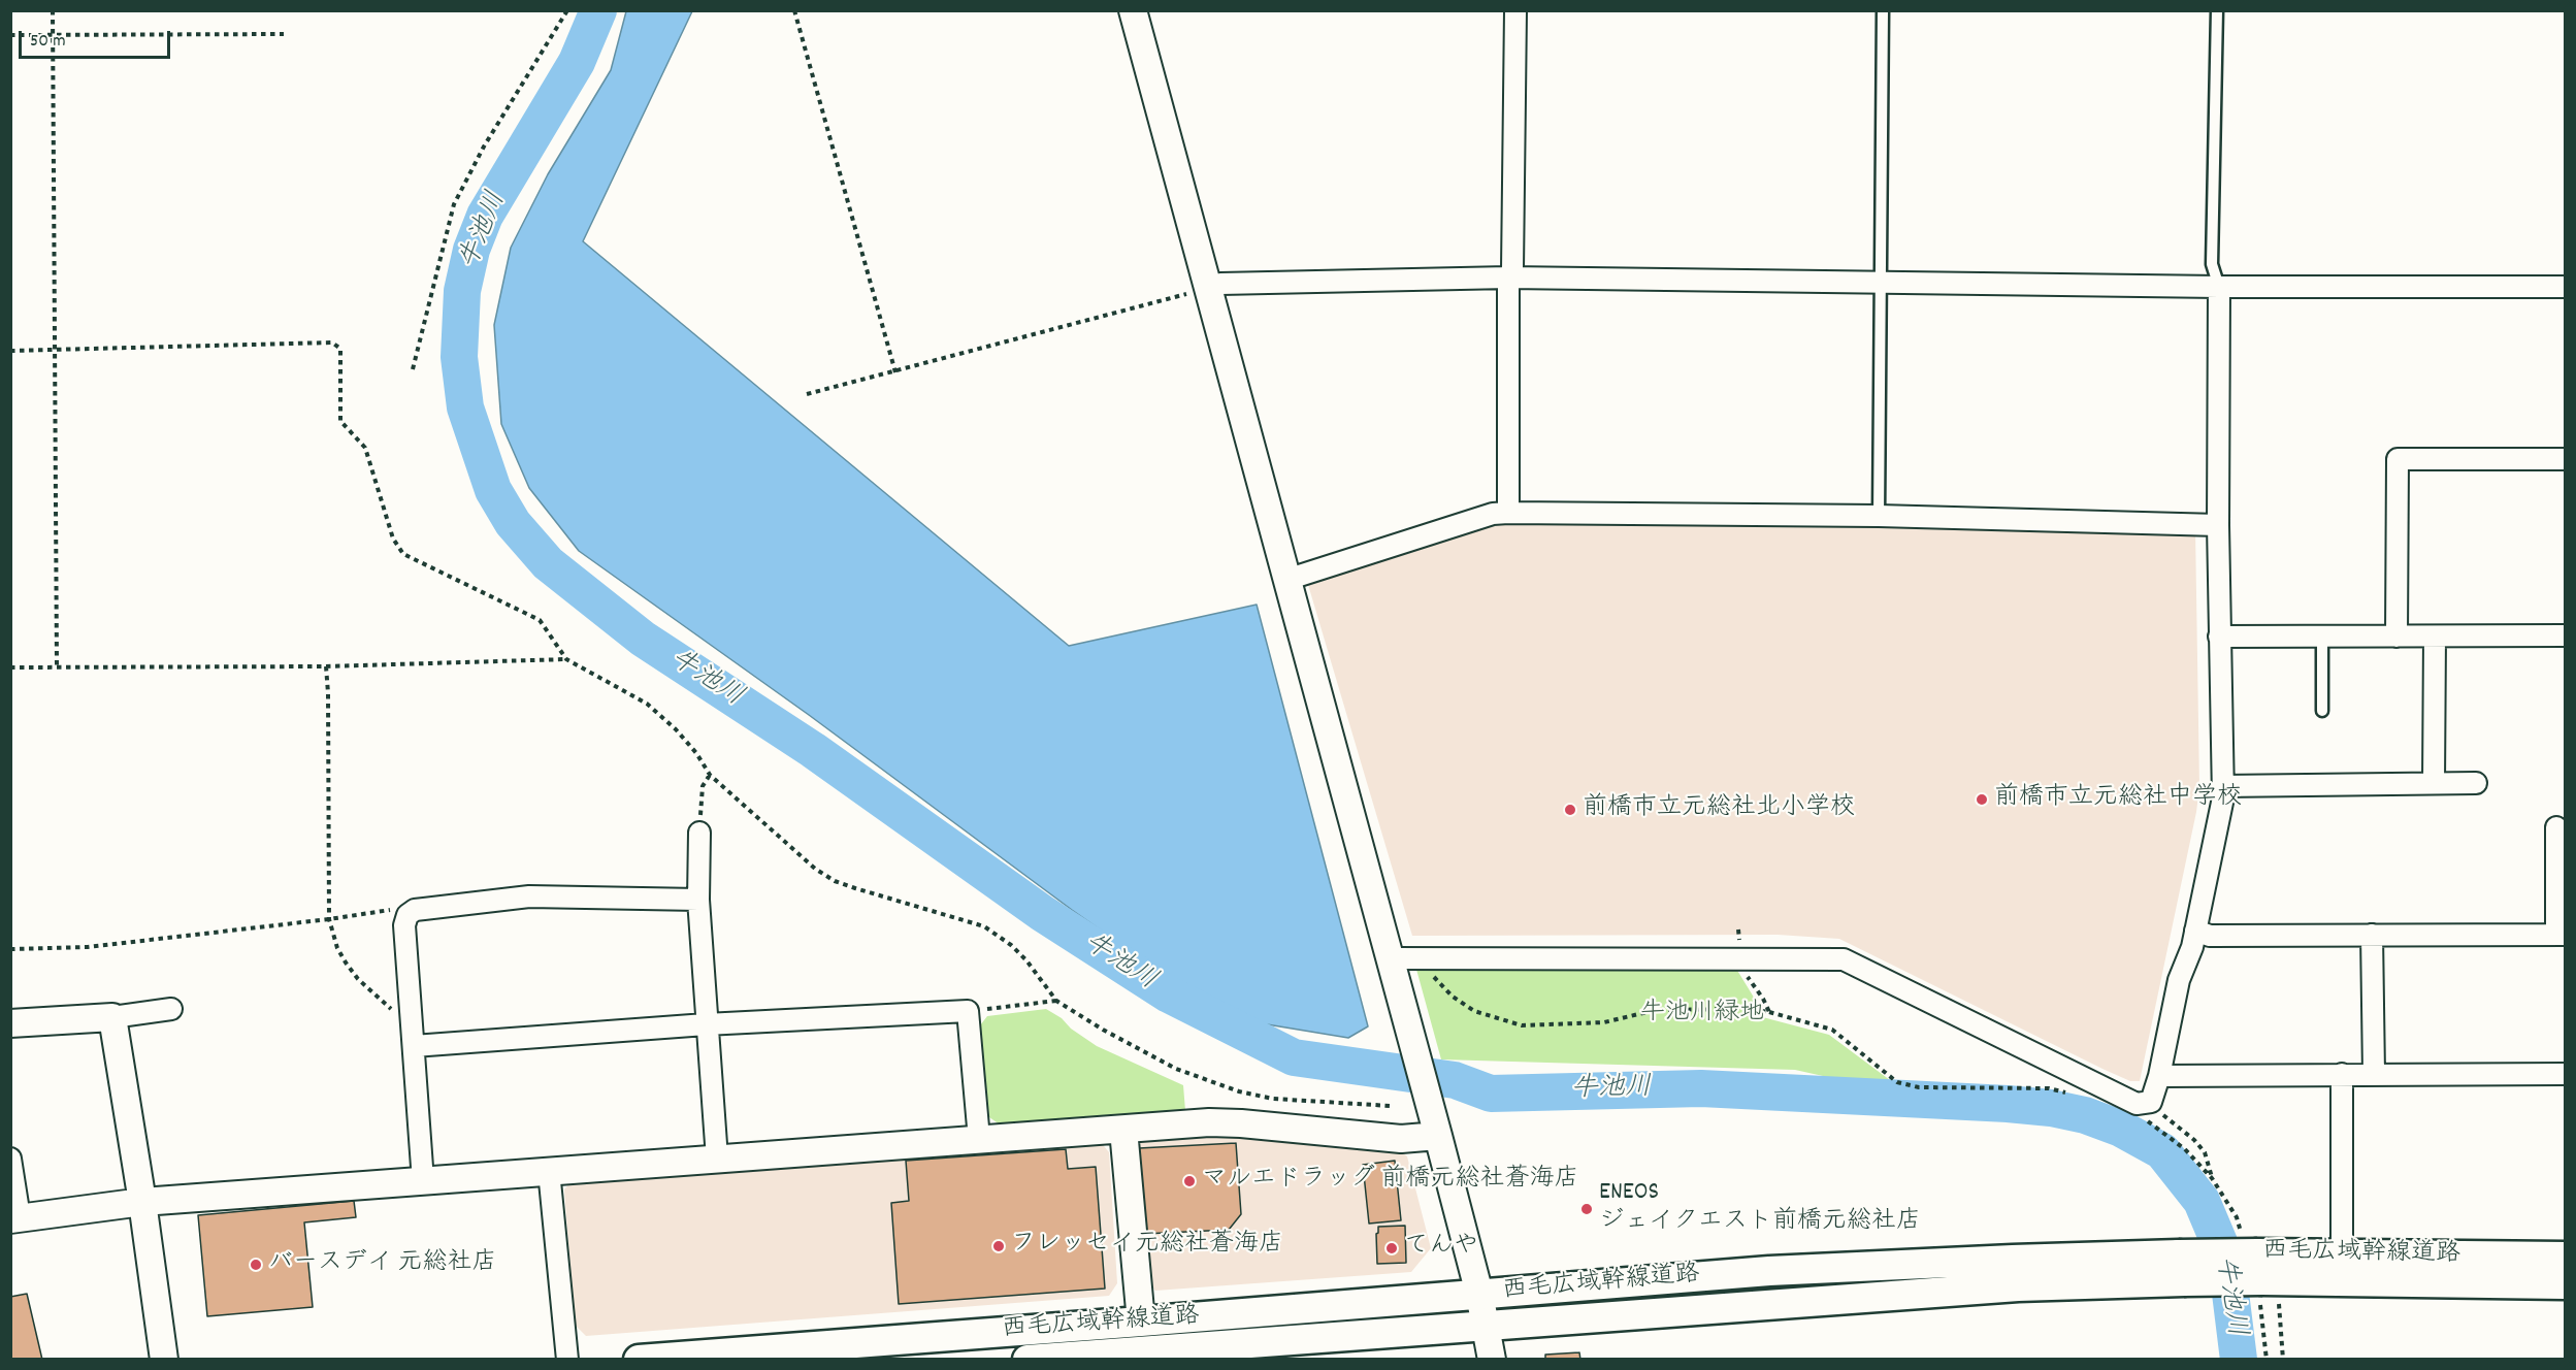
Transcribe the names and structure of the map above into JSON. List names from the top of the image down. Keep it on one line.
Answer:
{"streets":{"main road":["西毛広域幹線道路"]},"water":["牛池川"],"parks":["牛池川緑地"],"places":["前橋市立元総社中学校","前橋市立元総社北小学校","マルエドラッグ 前橋元総社蒼海店","ENEOS ジェイクエスト前橋元総社店","フレッセイ元総社蒼海店","てんや","バースデイ 元総社店"],"scale_bar":"50 m"}
